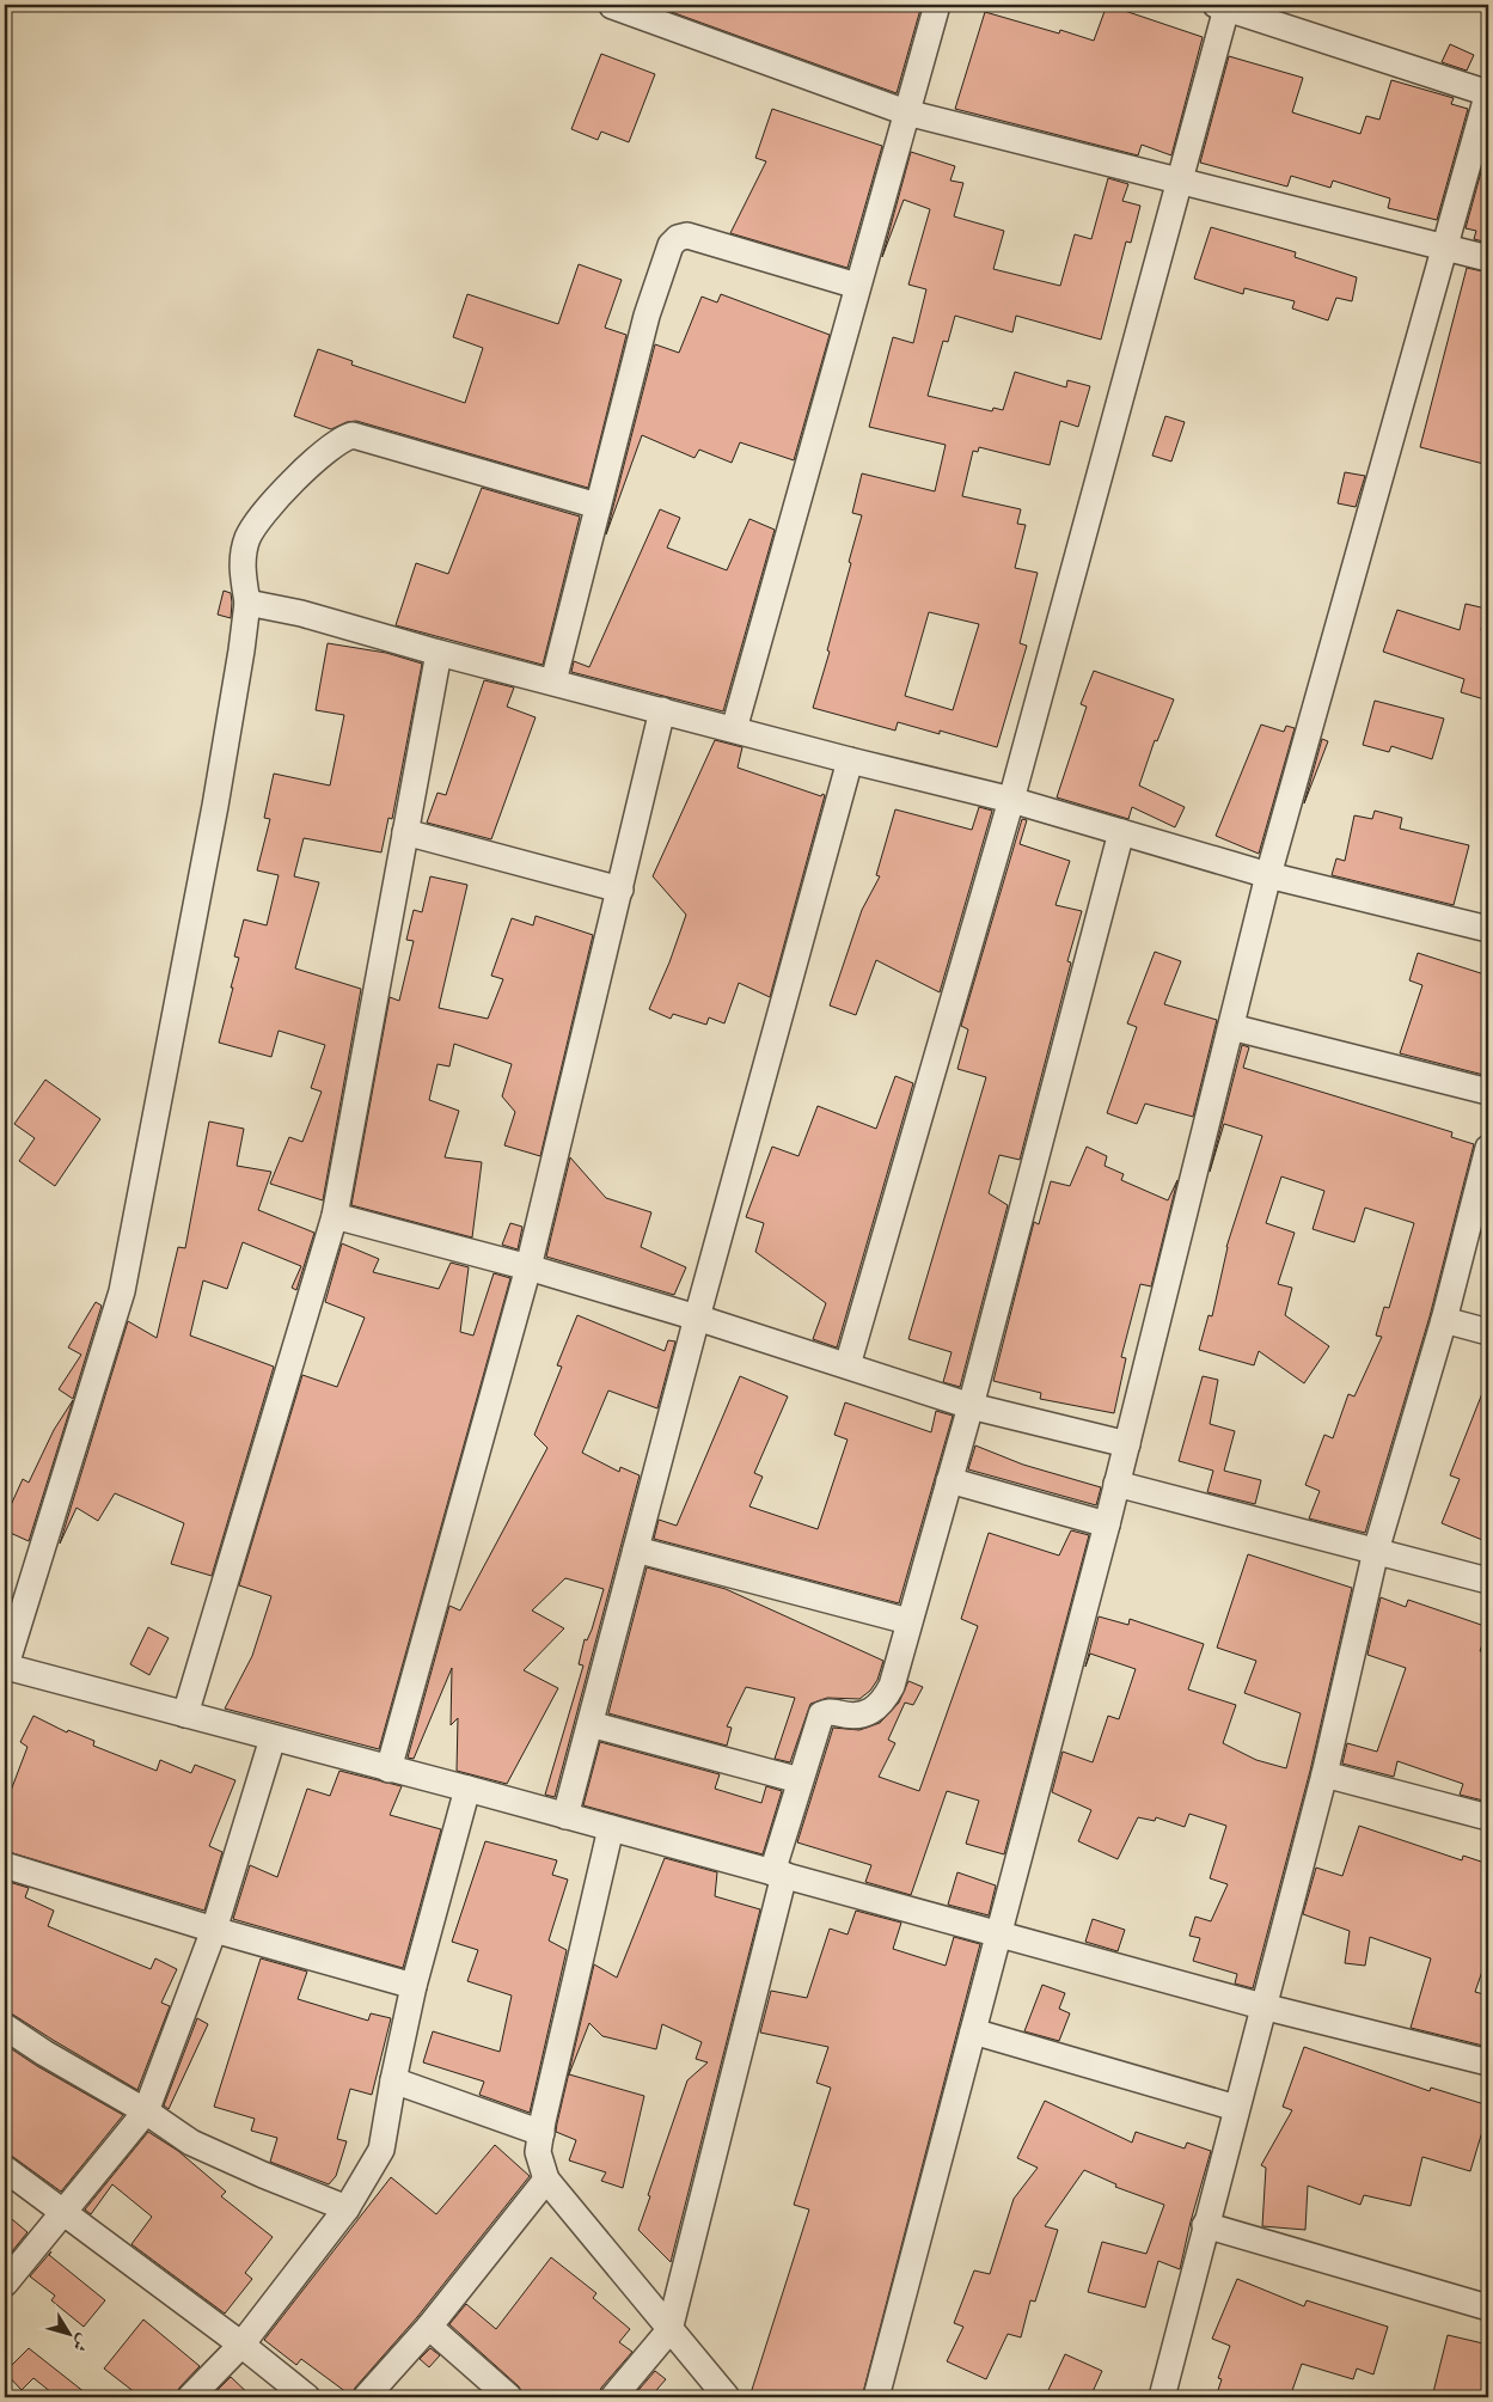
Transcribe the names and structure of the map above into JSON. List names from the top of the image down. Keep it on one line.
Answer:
{"north":"bottom right"}
